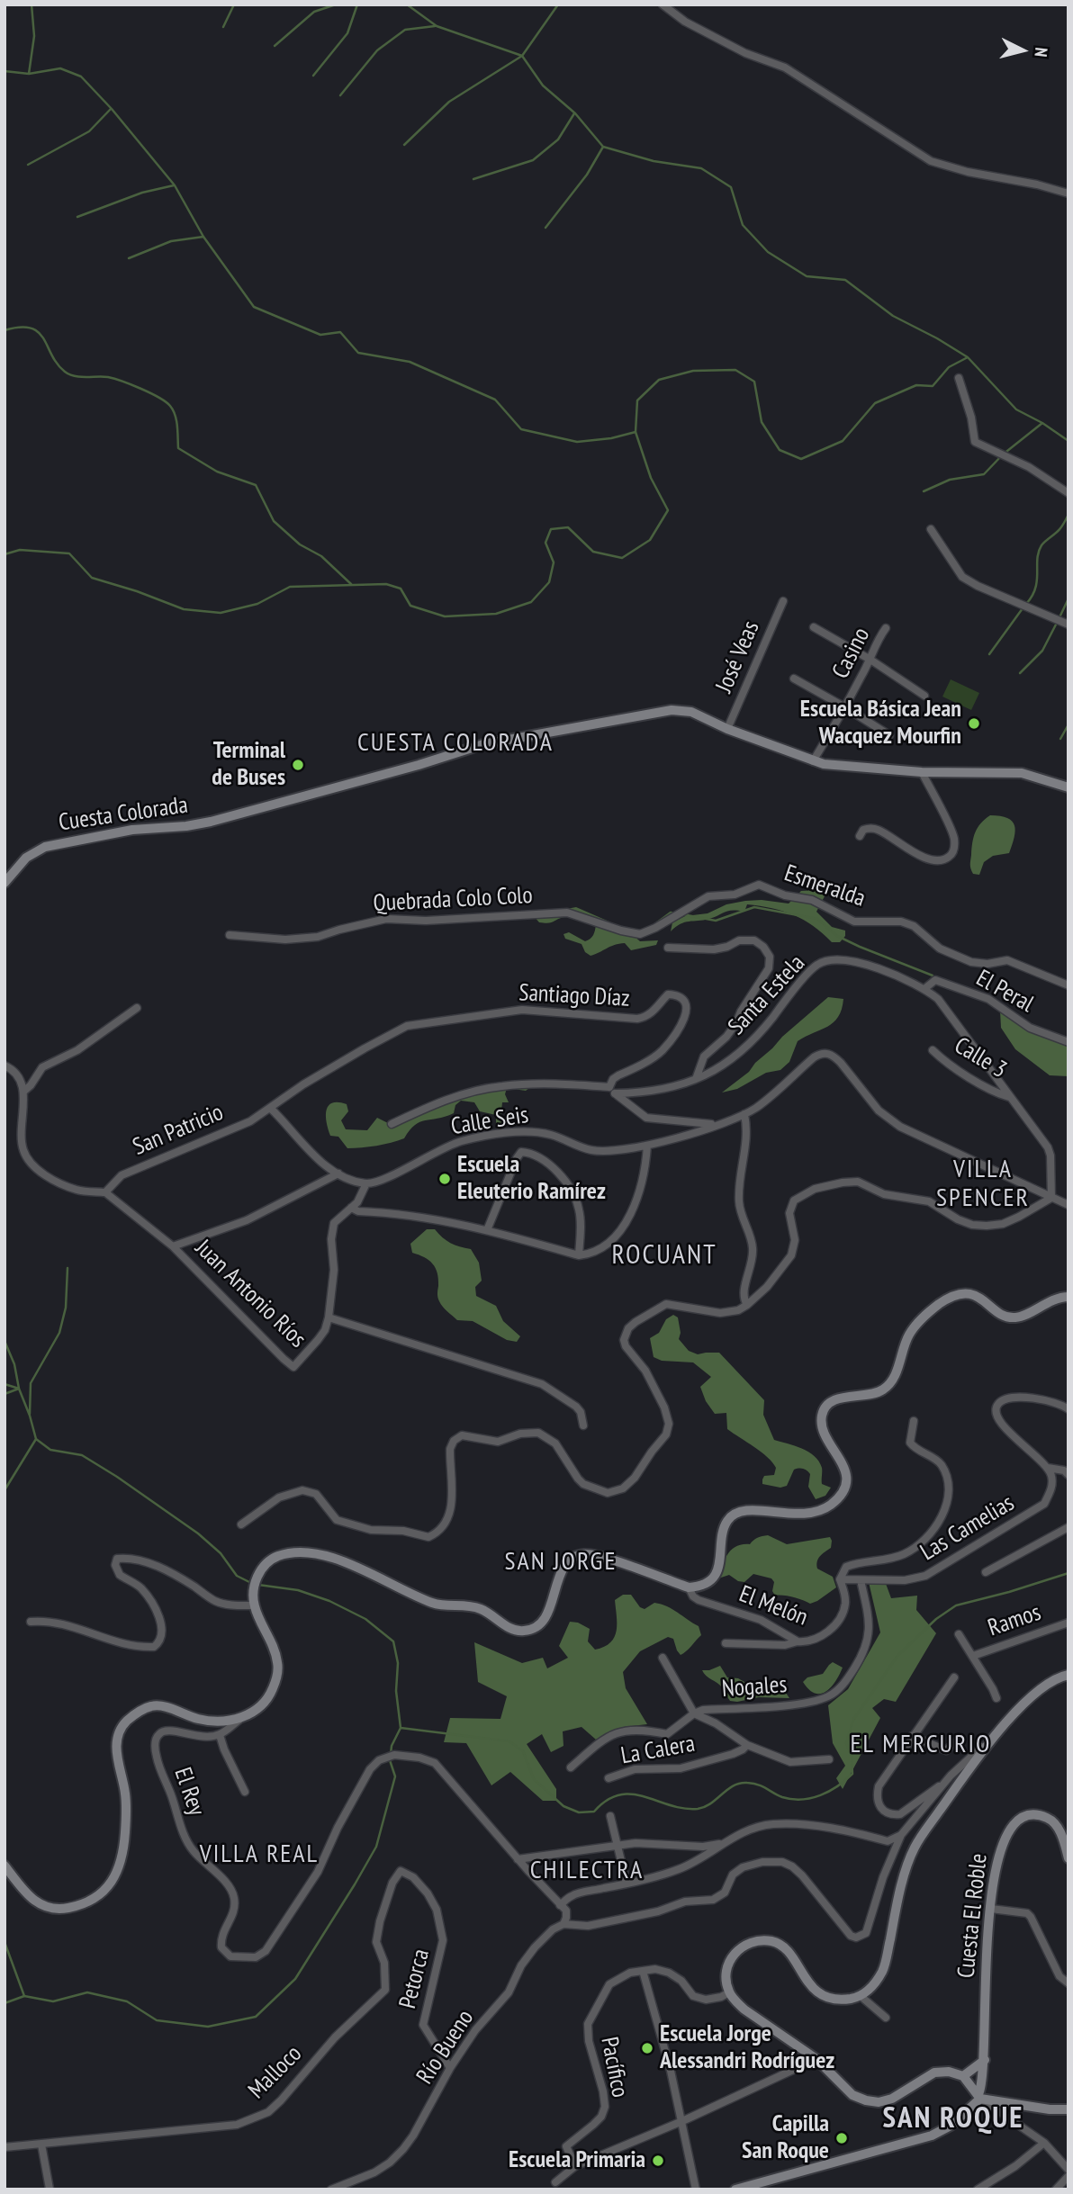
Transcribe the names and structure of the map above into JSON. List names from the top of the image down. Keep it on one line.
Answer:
{"streets":{"street":["Casino","José Veas","Cuesta Colorada","Esmeralda","Quebrada Colo Colo","El Peral","Santa Estela","Santiago Díaz","Calle 3","Calle Seis","San Patricio","Juan Antonio Ríos","Las Camelias","El Melón","Ramos","Nogales","La Calera","El Rey","Cuesta El Roble","Petorca","Río Bueno","Pacífico","Malloco"]},"crossings":[["Casino","Cuesta Colorada"],["José Veas","Cuesta Colorada"],["Esmeralda","Quebrada Colo Colo"],["El Peral","Santa Estela"],["Santa Estela","Santiago Díaz"],["Santa Estela","Calle 3"],["Santa Estela","Calle Seis"],["Santiago Díaz","San Patricio"],["Calle Seis","Juan Antonio Ríos"],["San Patricio","Juan Antonio Ríos"],["Las Camelias","El Melón"],["Las Camelias","Nogales"],["Petorca","Río Bueno"],["Petorca","Malloco"]],"districts":["CUESTA COLORADA","VILLA SPENCER","ROCUANT","SAN JORGE","EL MERCURIO","VILLA REAL","CHILECTRA","SAN ROQUE"],"places":["Escuela Básica Jean Wacquez Mourfin","Terminal de Buses","Escuela Eleuterio Ramírez","Escuela Jorge Alessandri Rodríguez","Capilla San Roque","Escuela Primaria"],"north":"right"}
